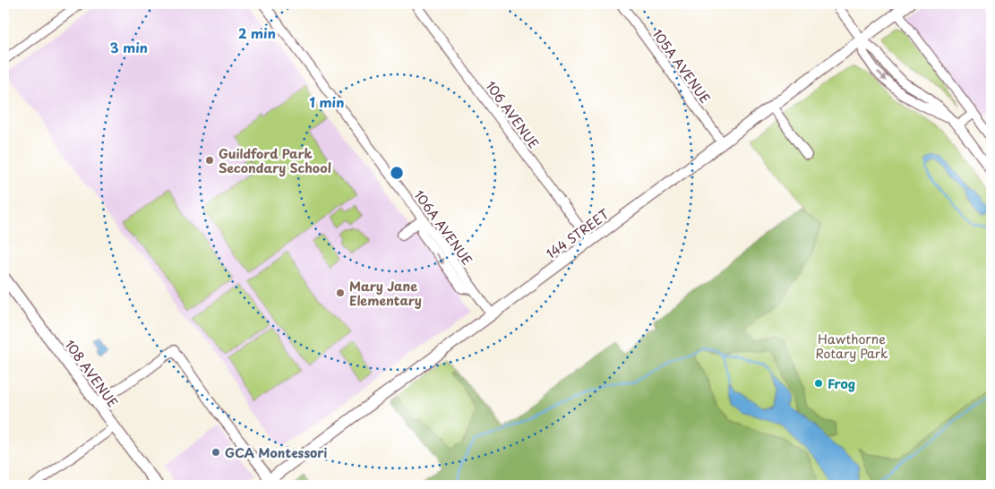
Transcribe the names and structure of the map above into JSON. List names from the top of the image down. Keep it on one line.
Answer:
{"streets":{"main road":["144 STREET","108 AVENUE"],"street":["105A AVENUE","106 AVENUE","106A AVENUE"]},"crossings":[["105A AVENUE","144 STREET"],["106 AVENUE","144 STREET"],["106A AVENUE","144 STREET"]],"parks":["Hawthorne Rotary Park"],"places":["Guildford Park Secondary School","Mary Jane Elementary","Frog","GCA Montessori"],"rings":["2 min","3 min","1 min"]}
